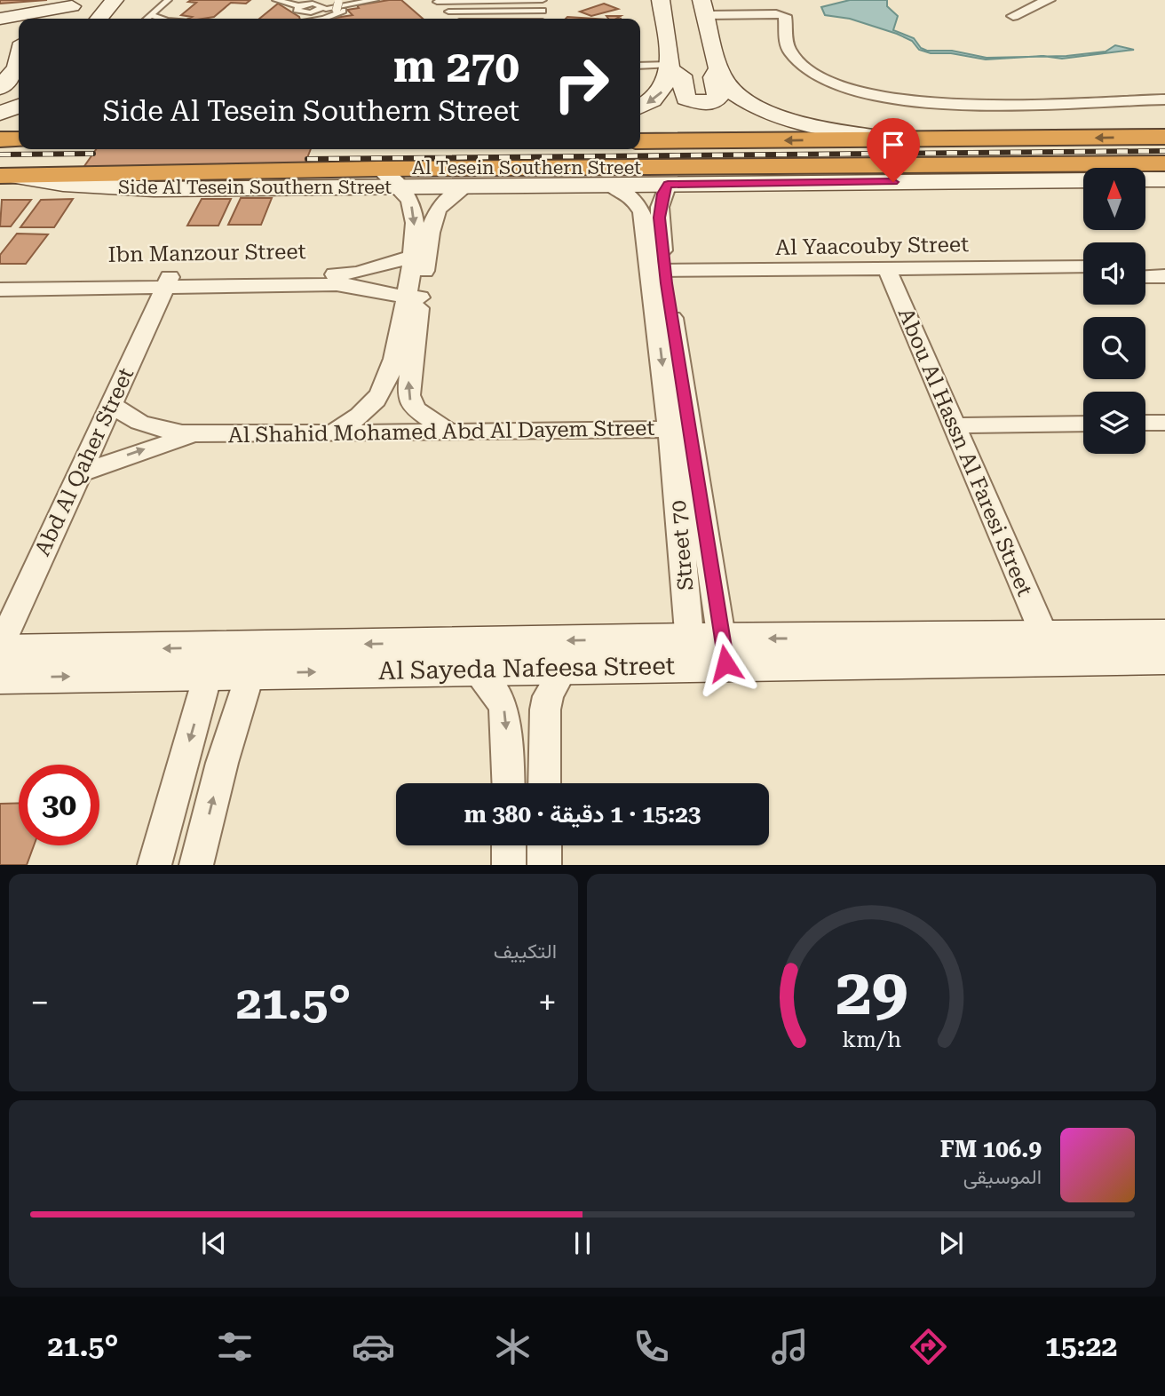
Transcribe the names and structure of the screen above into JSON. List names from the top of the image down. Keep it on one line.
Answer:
{"streets":{"highway":["Al Tesein Southern Street"],"street":["Side Al Tesein Southern Street","Al Yaacouby Street","Ibn Manzour Street","Al Shahid Mohamed Abd Al Dayem Street","Abou Al Hassn Al Faresi Street","Abd Al Qaher Street","Street 70","Al Sayeda Nafeesa Street"]},"crossings":[["Al Tesein Southern Street","Side Al Tesein Southern Street"],["Side Al Tesein Southern Street","Street 70"],["Al Yaacouby Street","Abou Al Hassn Al Faresi Street"],["Al Yaacouby Street","Street 70"],["Ibn Manzour Street","Abd Al Qaher Street"],["Al Shahid Mohamed Abd Al Dayem Street","Abd Al Qaher Street"],["Al Shahid Mohamed Abd Al Dayem Street","Street 70"],["Abou Al Hassn Al Faresi Street","Al Sayeda Nafeesa Street"],["Abd Al Qaher Street","Al Sayeda Nafeesa Street"],["Street 70","Al Sayeda Nafeesa Street"]],"north":"top","page":{"turn":["270 m","Side Al Tesein Southern Street"],"limit":"30","trip":"15:23 · 1 دقيقة · 380 m","tile":"التكييف","heat":["−","21.5°","+"],"song":["106.9 FM","الموسيقى"],"tabs":["15:22","21.5°"],"gauge":["29","km/h"]}}
